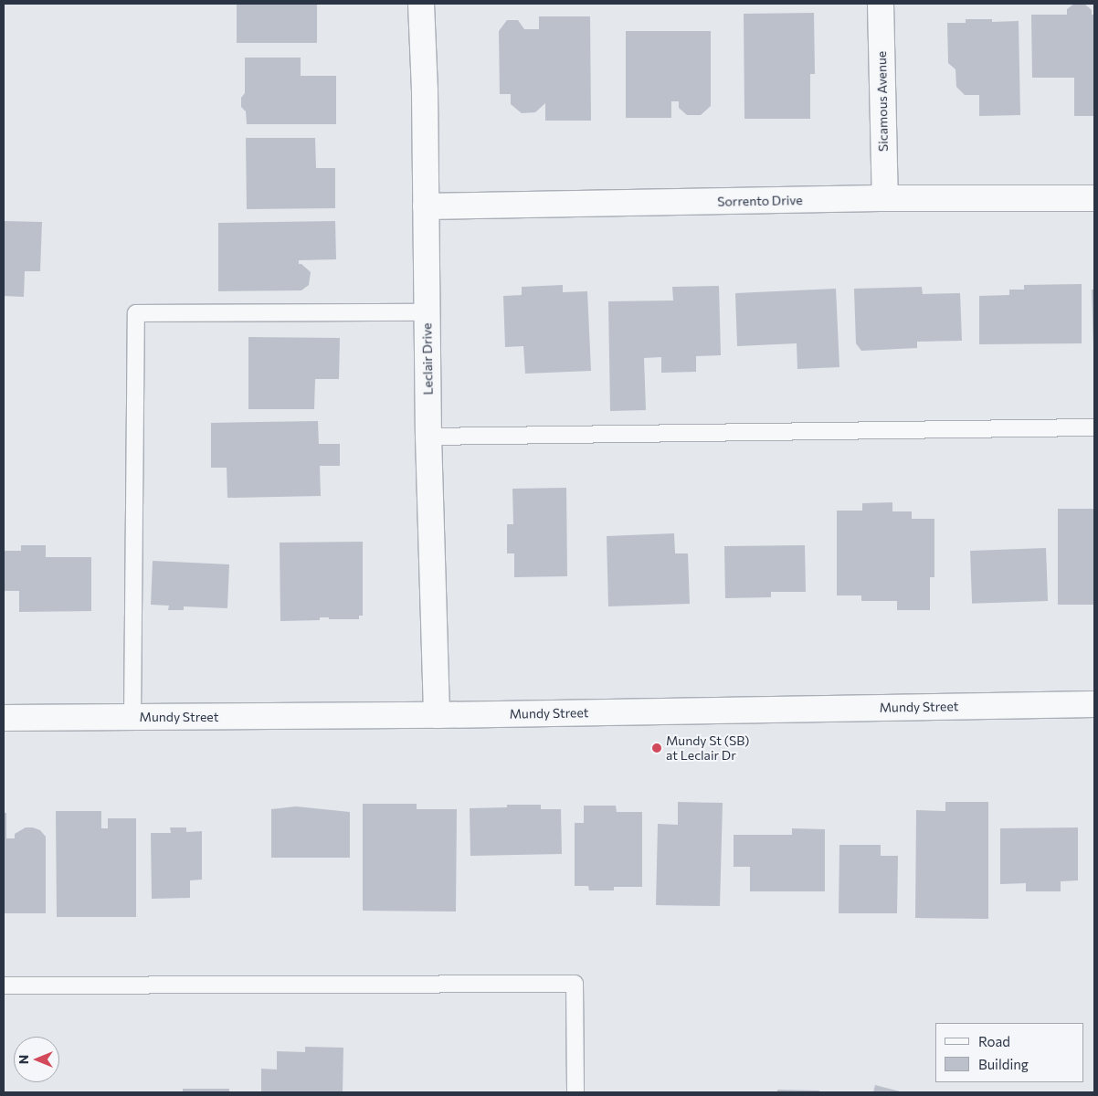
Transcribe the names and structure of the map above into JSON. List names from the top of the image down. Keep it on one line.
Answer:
{"streets":{"street":["Sicamous Avenue","Sorrento Drive","Leclair Drive","Mundy Street"]},"crossings":[["Sicamous Avenue","Sorrento Drive"],["Sorrento Drive","Leclair Drive"],["Leclair Drive","Mundy Street"]],"places":["Mundy St (SB) at Leclair Dr"],"legend":["Road","Building"],"north":"left"}
